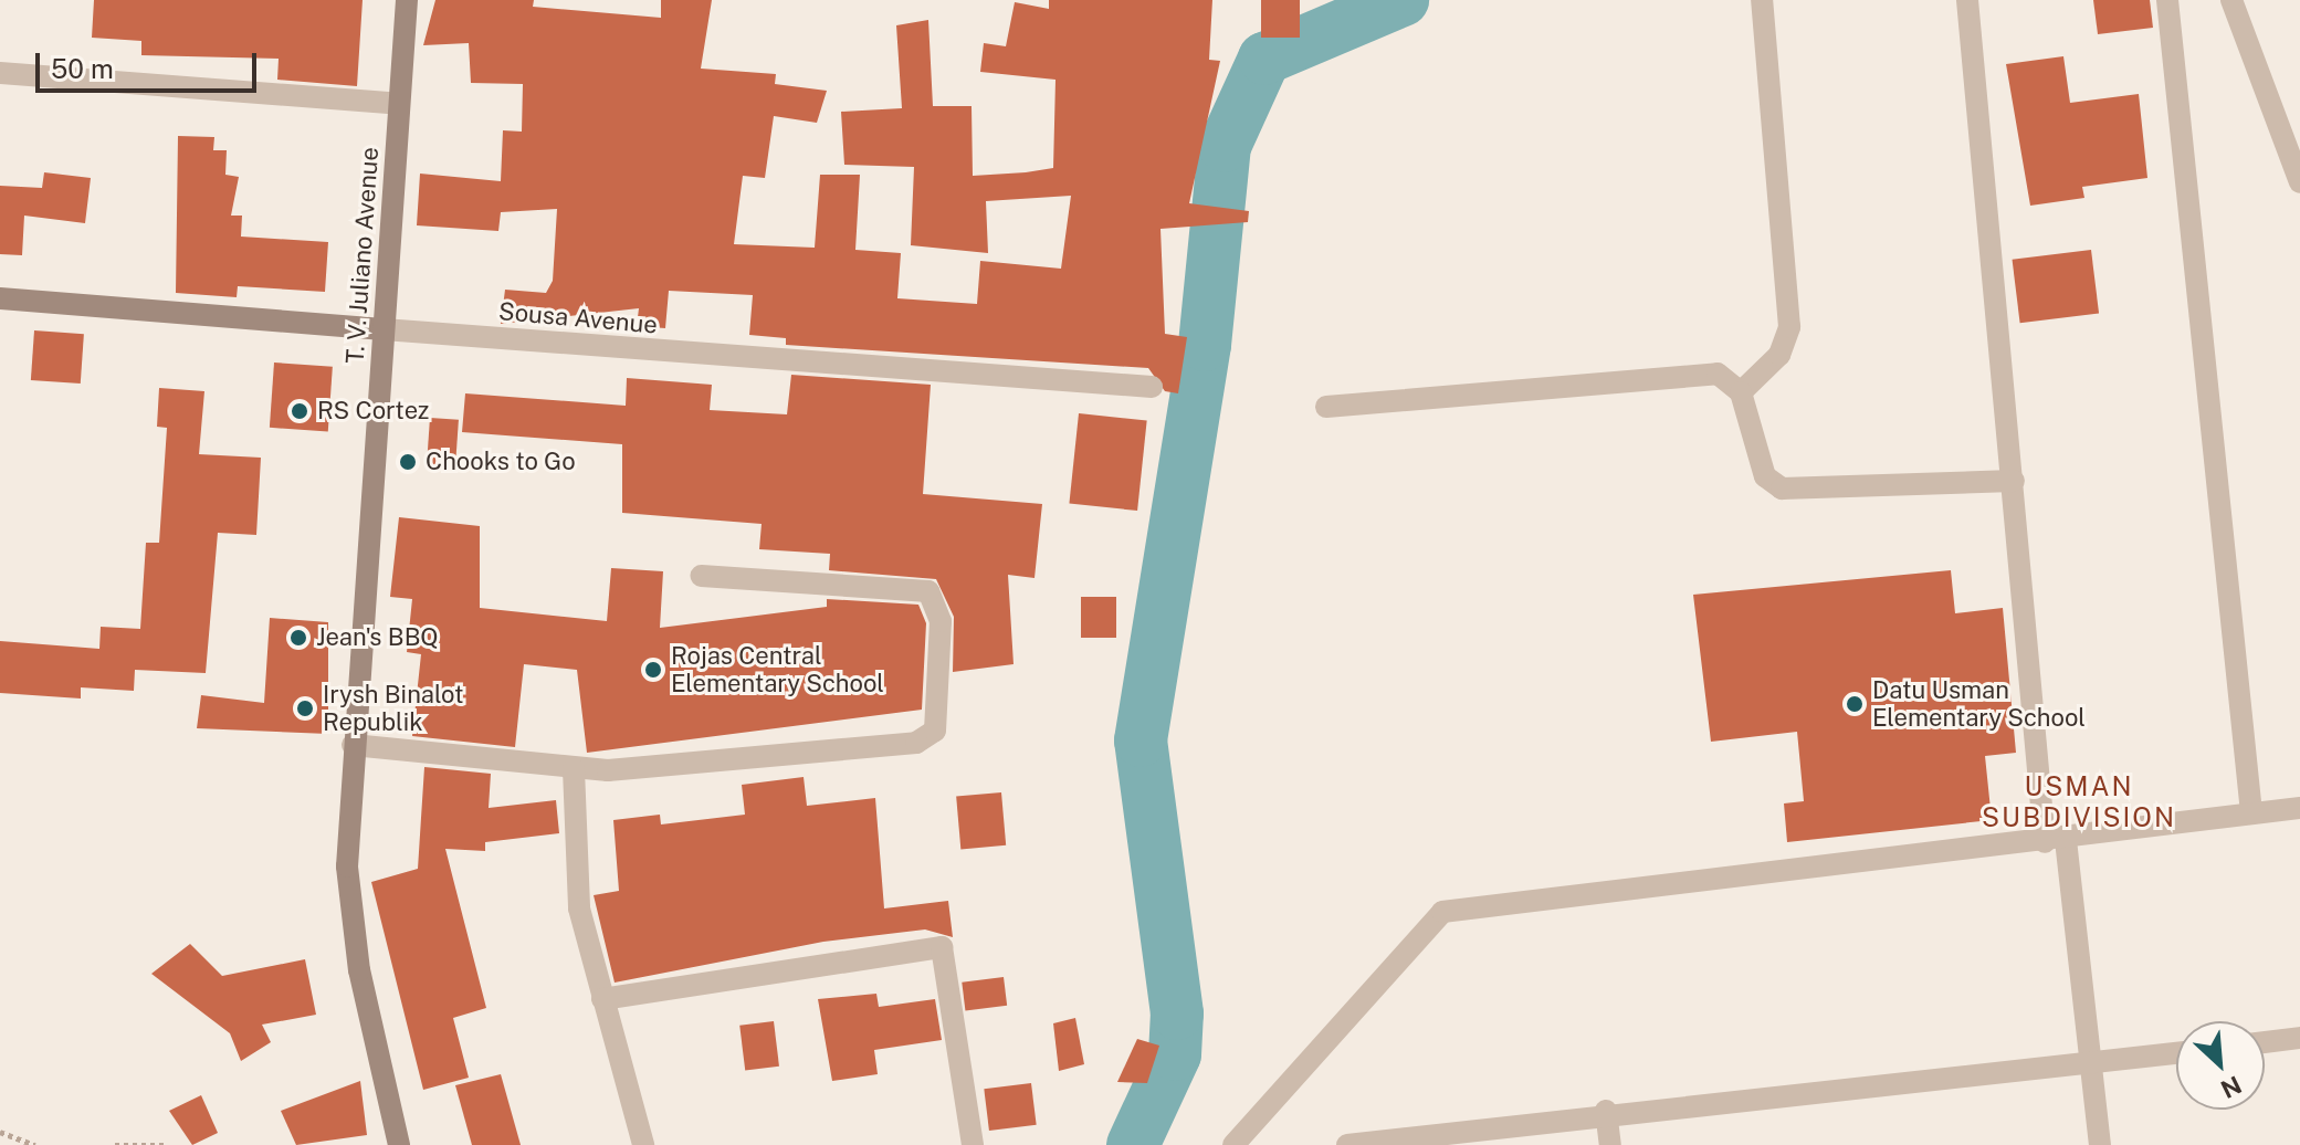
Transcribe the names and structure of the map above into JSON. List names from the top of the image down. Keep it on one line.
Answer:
{"streets":{"main road":["T. V. Juliano Avenue","Sousa Avenue"]},"crossings":[["T. V. Juliano Avenue","Sousa Avenue"]],"districts":["USMAN SUBDIVISION"],"places":["RS Cortez","Chooks to Go","Jean's BBQ","Rojas Central Elementary School","Datu Usman Elementary School","Irysh Binalot Republik"],"scale_bar":"50 m","north":"bottom right"}
